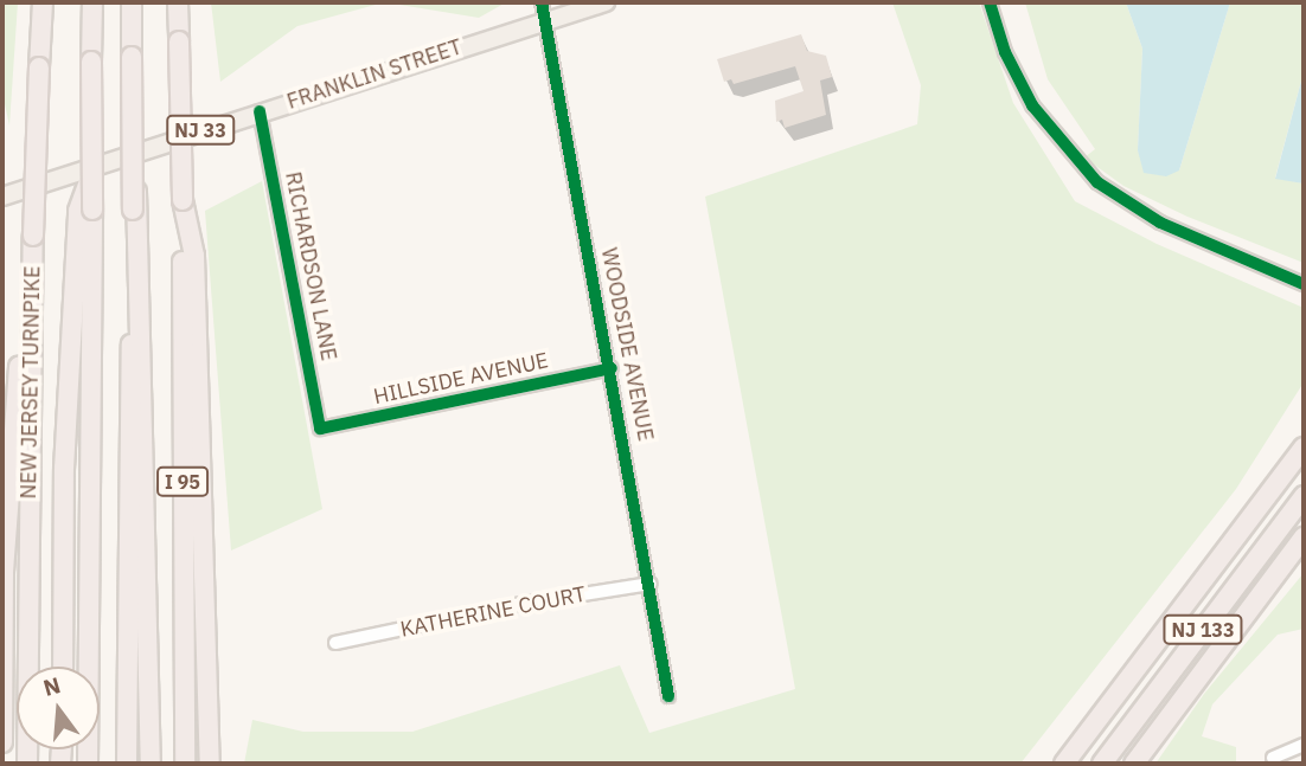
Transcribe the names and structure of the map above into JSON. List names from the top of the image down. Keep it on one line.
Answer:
{"streets":{"highway":["NEW JERSEY TURNPIKE","I 95","NJ 133"],"main road":["FRANKLIN STREET","NJ 33"],"street":["RICHARDSON LANE","WOODSIDE AVENUE","HILLSIDE AVENUE","KATHERINE COURT"]},"crossings":[["FRANKLIN STREET","RICHARDSON LANE"],["FRANKLIN STREET","WOODSIDE AVENUE"],["RICHARDSON LANE","HILLSIDE AVENUE"],["WOODSIDE AVENUE","HILLSIDE AVENUE"],["WOODSIDE AVENUE","KATHERINE COURT"]],"north":"top"}
